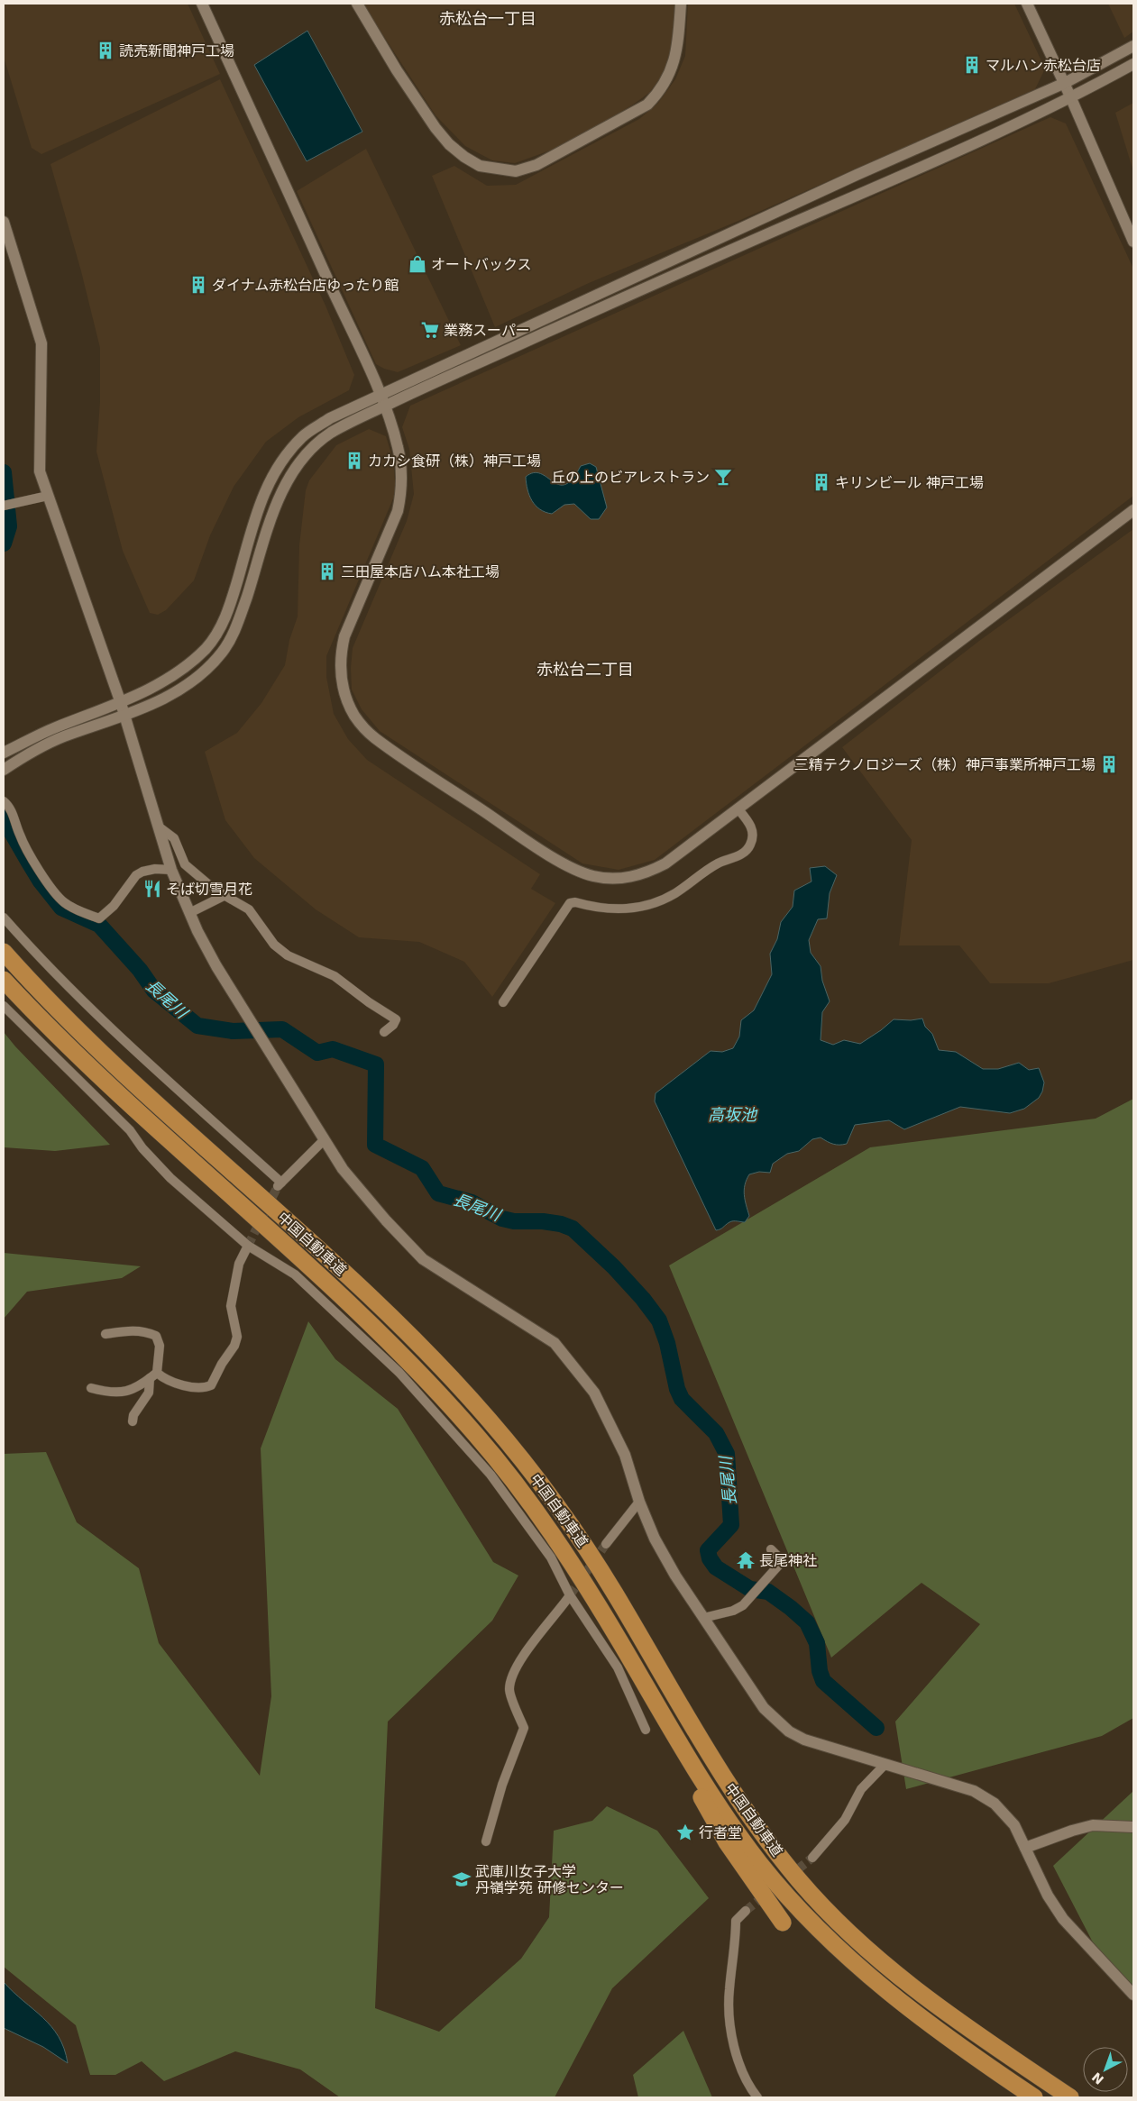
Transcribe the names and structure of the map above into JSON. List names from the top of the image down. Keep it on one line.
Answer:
{"streets":{"highway":["中国自動車道"]},"districts":["赤松台一丁目","赤松台二丁目"],"water":["長尾川","高坂池"],"places":{"building":["読売新聞神戸工場","マルハン赤松台店","ダイナム赤松台店ゆったり館","カカシ食研（株）神戸工場","キリンビール 神戸工場","三田屋本店ハム本社工場","三精テクノロジーズ（株）神戸事業所神戸工場"],"shop":["オートバックス"],"supermarket":["業務スーパー"],"bar":["丘の上のビアレストラン"],"restaurant":["そば切雪月花"],"temple":["長尾神社"],"place":["行者堂"],"school or university":["武庫川女子大学 丹嶺学苑 研修センター"]},"north":"bottom left"}
